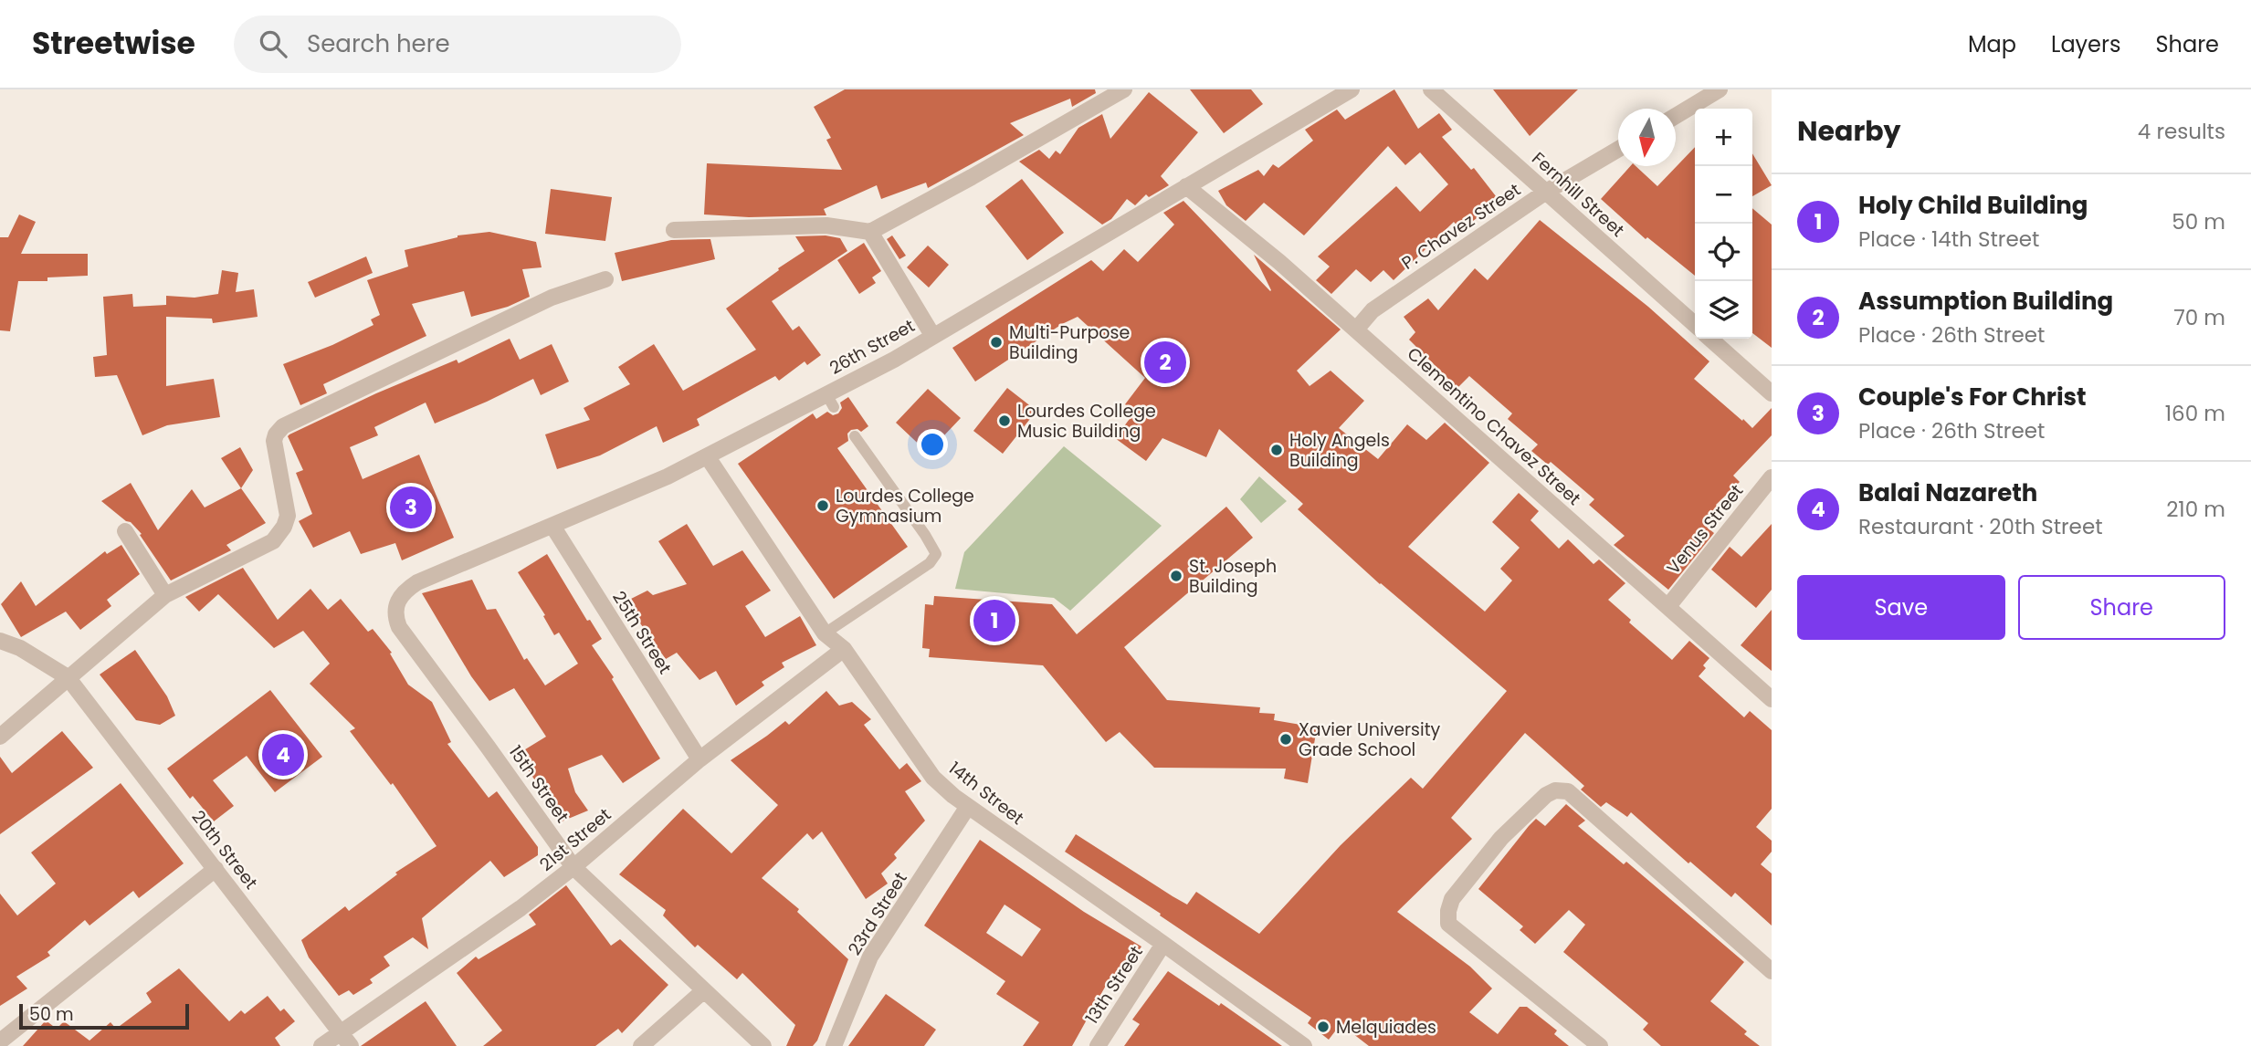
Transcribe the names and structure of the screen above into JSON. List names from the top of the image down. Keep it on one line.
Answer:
{"streets":{"street":["Fernhill Street","P. Chavez Street","26th Street","Clementino Chavez Street","Venus Street","25th Street","15th Street","14th Street","21st Street","20th Street","23rd Street","13th Street"]},"crossings":[["Fernhill Street","P. Chavez Street"],["P. Chavez Street","Clementino Chavez Street"],["26th Street","Clementino Chavez Street"],["26th Street","25th Street"],["26th Street","15th Street"],["26th Street","14th Street"],["Clementino Chavez Street","Venus Street"],["25th Street","21st Street"],["15th Street","21st Street"],["14th Street","21st Street"],["14th Street","23rd Street"],["14th Street","13th Street"],["21st Street","20th Street"]],"places":["Multi-Purpose Building","Lourdes College Music Building","Holy Angels Building","Lourdes College Gymnasium","St. Joseph Building","Xavier University Grade School","Melquiades"],"scale_bar":"50 m","north":"bottom","page":{"header":"Streetwise","search":"Search here","nav":["Map","Layers","Share"],"heading":["Nearby","4 results"],"map_buttons":["+","−"],"list":[{"mark":"1","name":"Holy Child Building","note":"Place · 14th Street","value":"50 m"},{"mark":"2","name":"Assumption Building","note":"Place · 26th Street","value":"70 m"},{"mark":"3","name":"Couple's For Christ","note":"Place · 26th Street","value":"160 m"},{"mark":"4","name":"Balai Nazareth","note":"Restaurant · 20th Street","value":"210 m"}],"pins":["2","3","1","4"],"buttons":["Save","Share"],"scale":"50 m"}}
